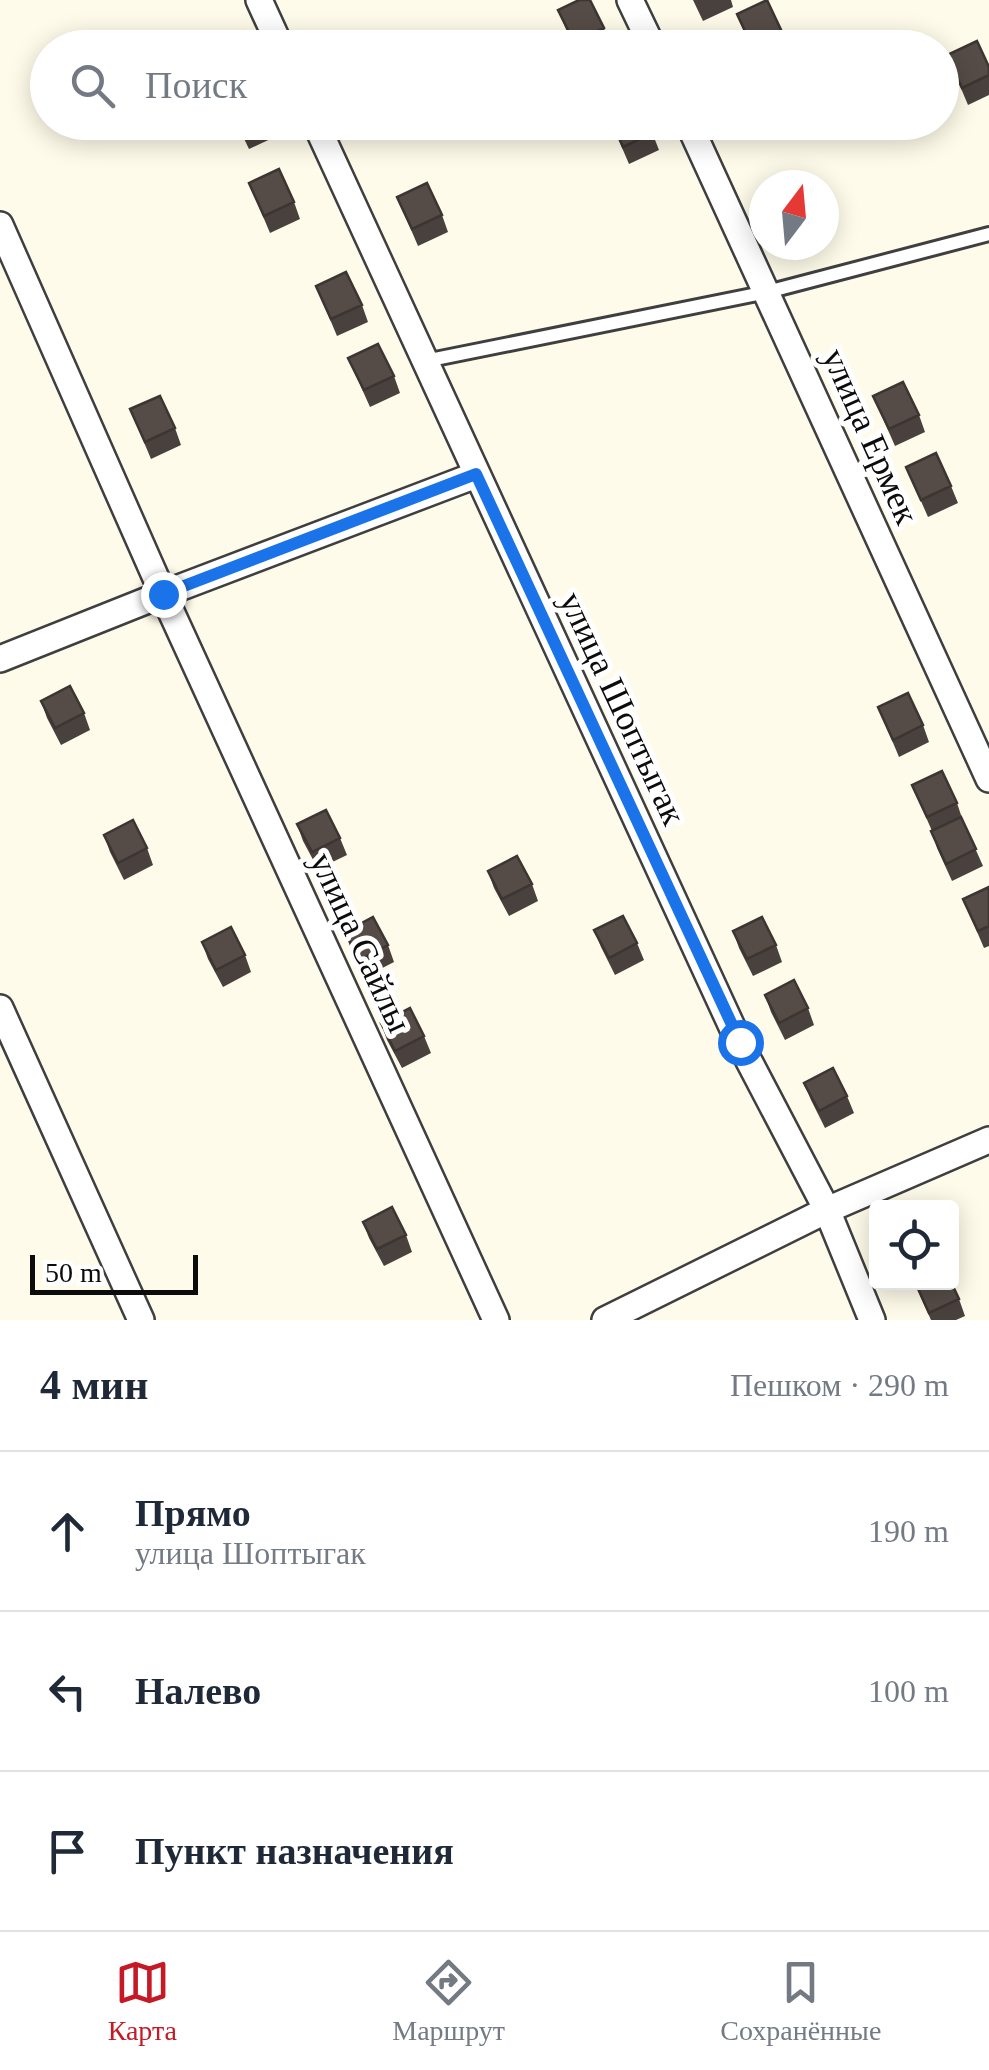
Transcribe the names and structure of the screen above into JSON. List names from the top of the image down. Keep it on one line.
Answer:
{"streets":{"street":["улица Ермек","улица Шоптыгак","улица Сайлы"]},"scale_bar":"50 m","north":"top","page":{"search":"Поиск","scale":"50 m","heading":["4 мин","Пешком · 290 m"],"list":[["Прямо","улица Шоптыгак","190 m"],["Налево","100 m"],"Пункт назначения"],"nav":["Карта","Маршрут","Сохранённые"]}}
